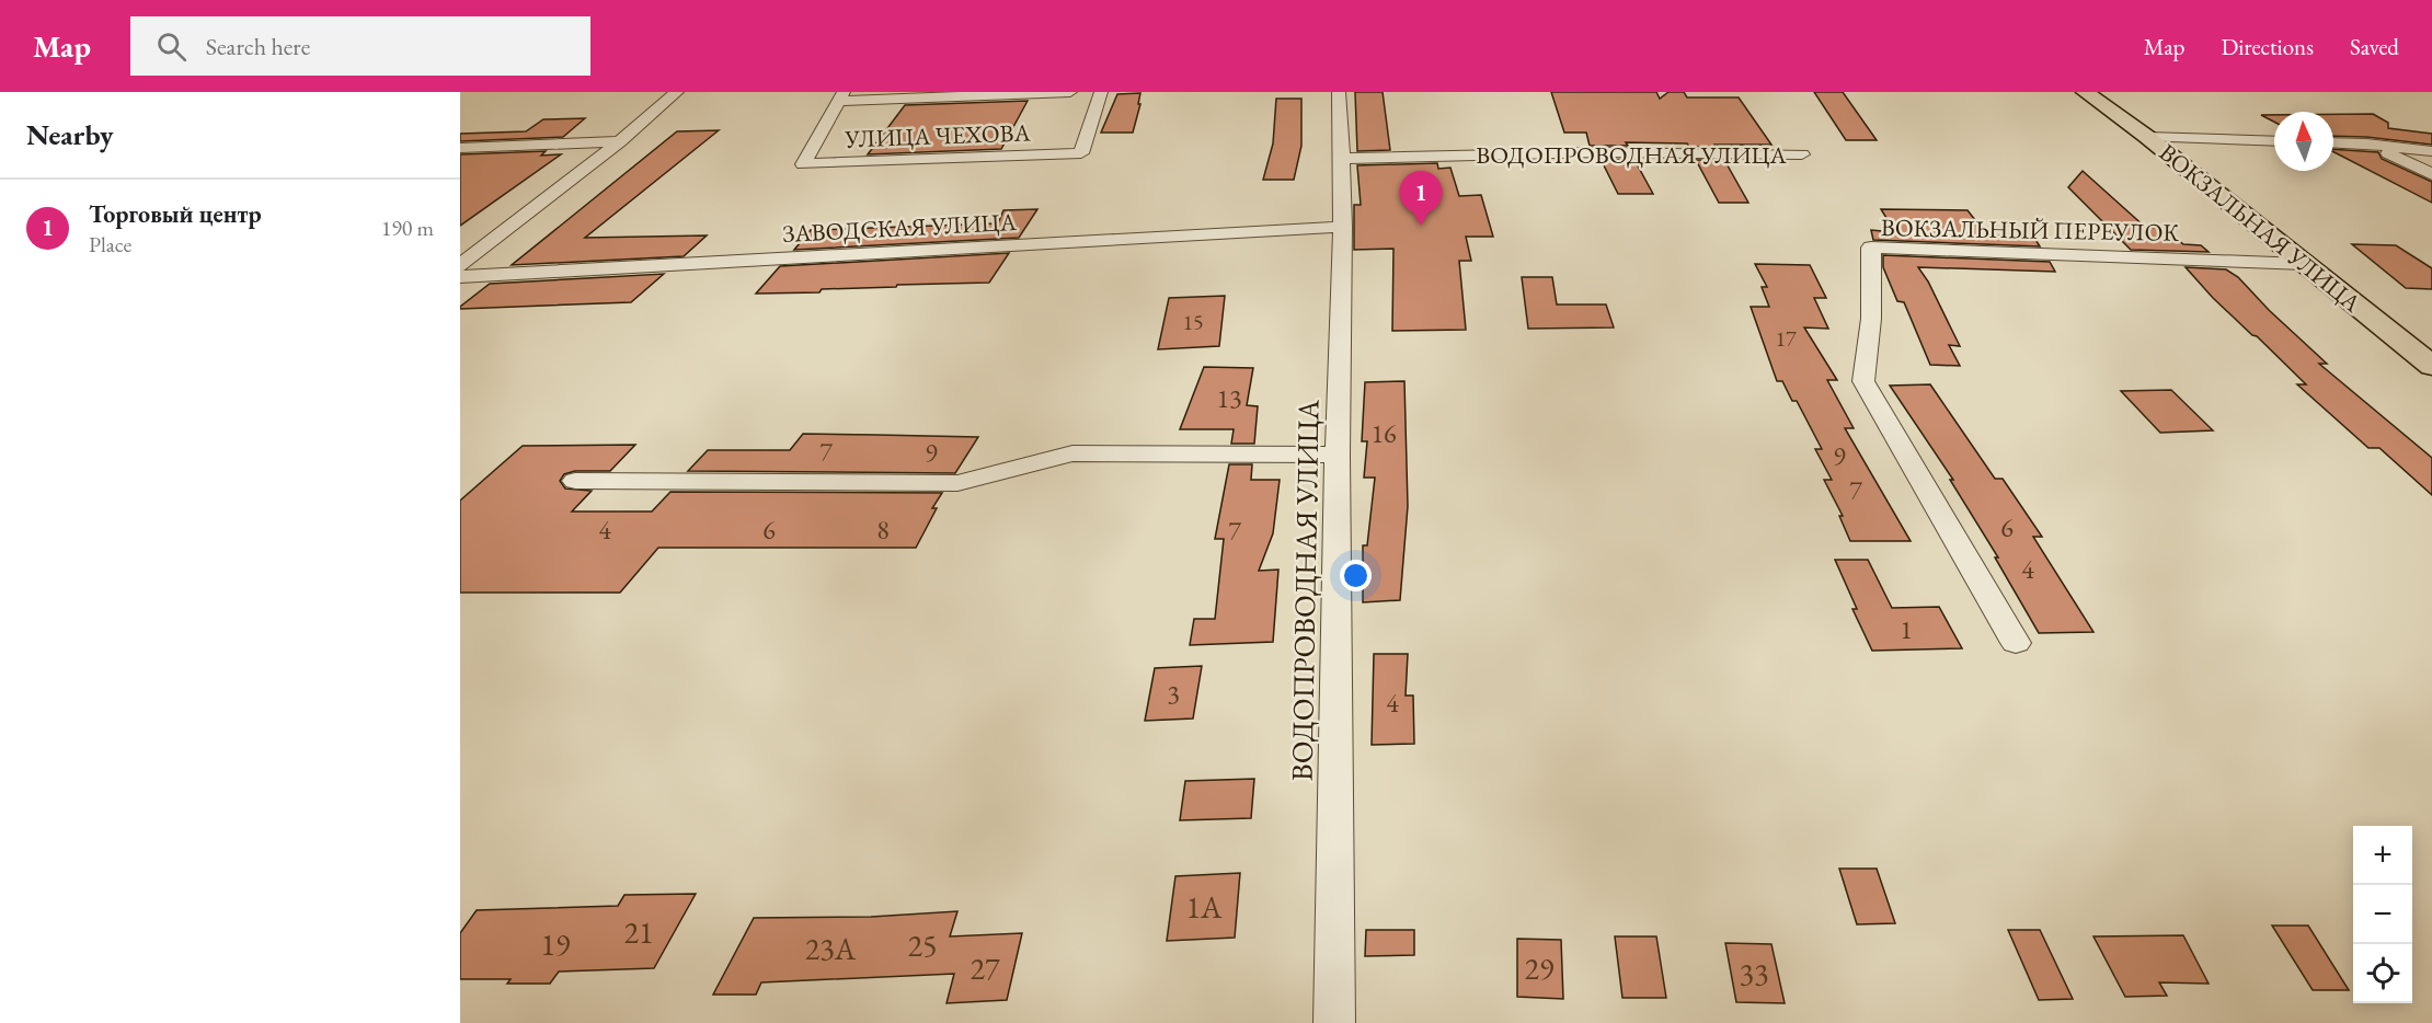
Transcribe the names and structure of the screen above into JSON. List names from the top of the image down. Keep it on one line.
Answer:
{"streets":{"main road":["ВОКЗАЛЬНАЯ УЛИЦА"],"street":["УЛИЦА ЧЕХОВА","ВОДОПРОВОДНАЯ УЛИЦА","ЗАВОДСКАЯ УЛИЦА","ВОКЗАЛЬНЫЙ ПЕРЕУЛОК"]},"crossings":[["ВОДОПРОВОДНАЯ УЛИЦА","ЗАВОДСКАЯ УЛИЦА"],["ВОКЗАЛЬНАЯ УЛИЦА","ВОКЗАЛЬНЫЙ ПЕРЕУЛОК"]],"house_numbers":["15","17","13","16","7","9","9","7","6","4","6","8","7","4","1","3","4","1А","21","19","25","23А","27","29","33"],"north":"top","page":{"header":"Map","search":"Search here","nav":["Map","Directions","Saved"],"heading":"Nearby","pins":"1","list":[{"mark":"1","name":"Торговый центр","note":"Place","value":"190 m"}],"map_buttons":["+","−"]}}
